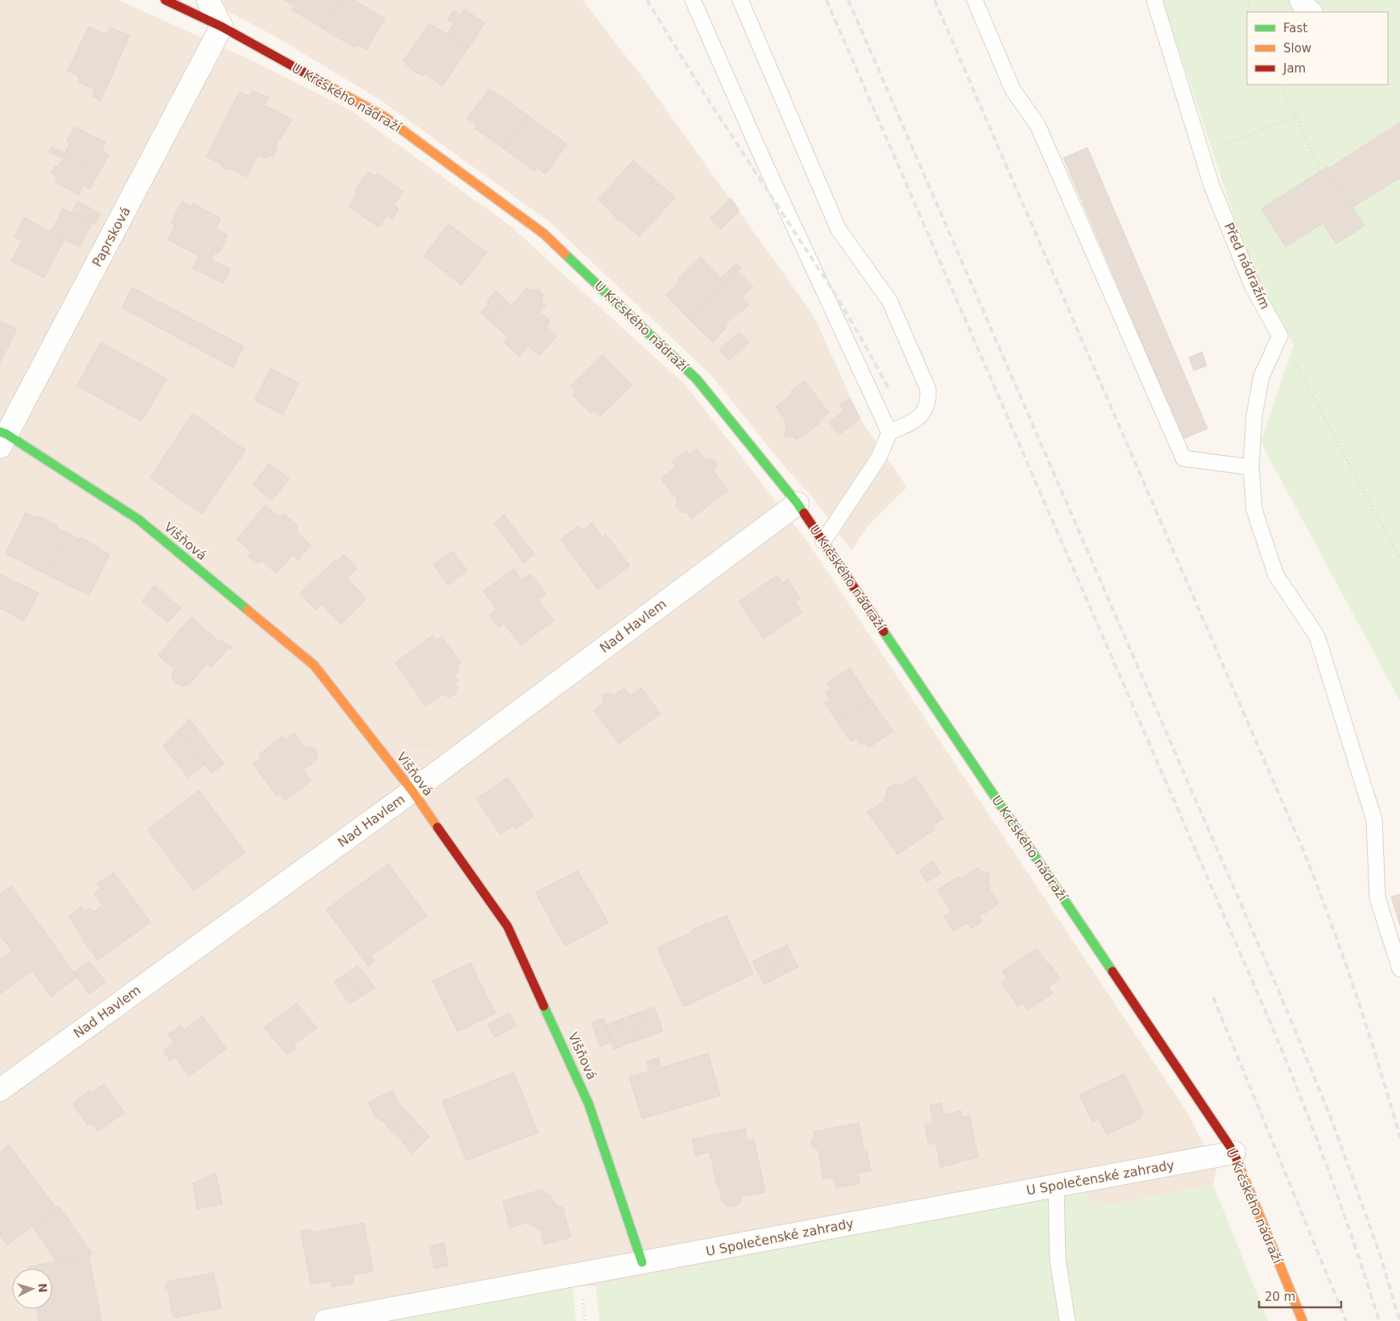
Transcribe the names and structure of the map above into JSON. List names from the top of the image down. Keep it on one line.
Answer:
{"streets":{"street":["U Krčského nádraží","Paprsková","Višňová","Nad Havlem","U Společenské zahrady"],"lane":["Před nádražím"]},"crossings":[["U Krčského nádraží","Paprsková"],["U Krčského nádraží","Nad Havlem"],["U Krčského nádraží","U Společenské zahrady"],["Paprsková","Višňová"],["Višňová","Nad Havlem"],["Višňová","U Společenské zahrady"]],"legend":["Fast","Slow","Jam"],"scale_bar":"20 m","north":"right"}
